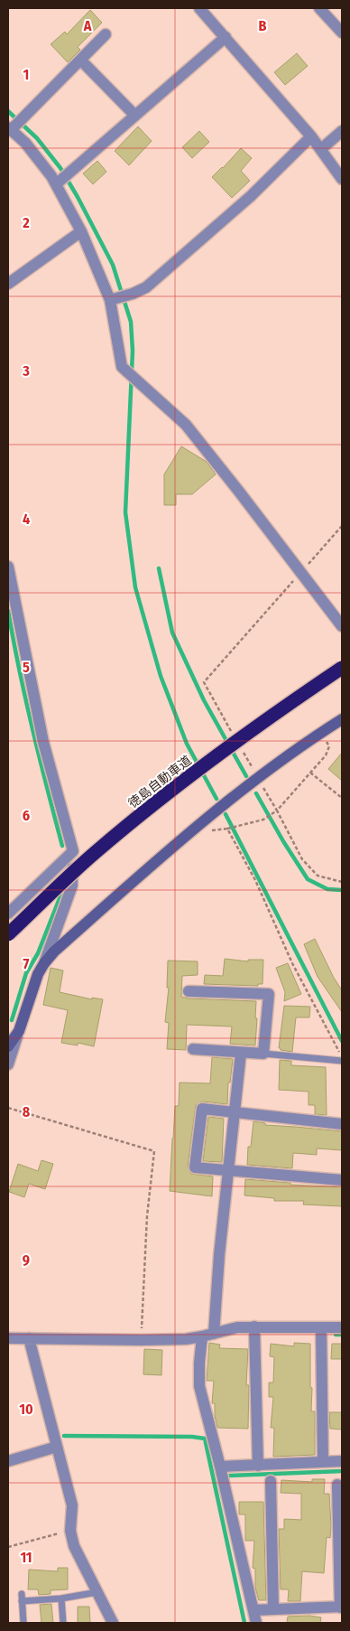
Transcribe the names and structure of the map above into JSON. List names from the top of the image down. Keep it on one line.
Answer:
{"streets":{"highway":["徳島自動車道"]},"grid":{"columns":["A","B"],"rows":["1","2","3","4","5","6","7","8","9","10","11"]}}
